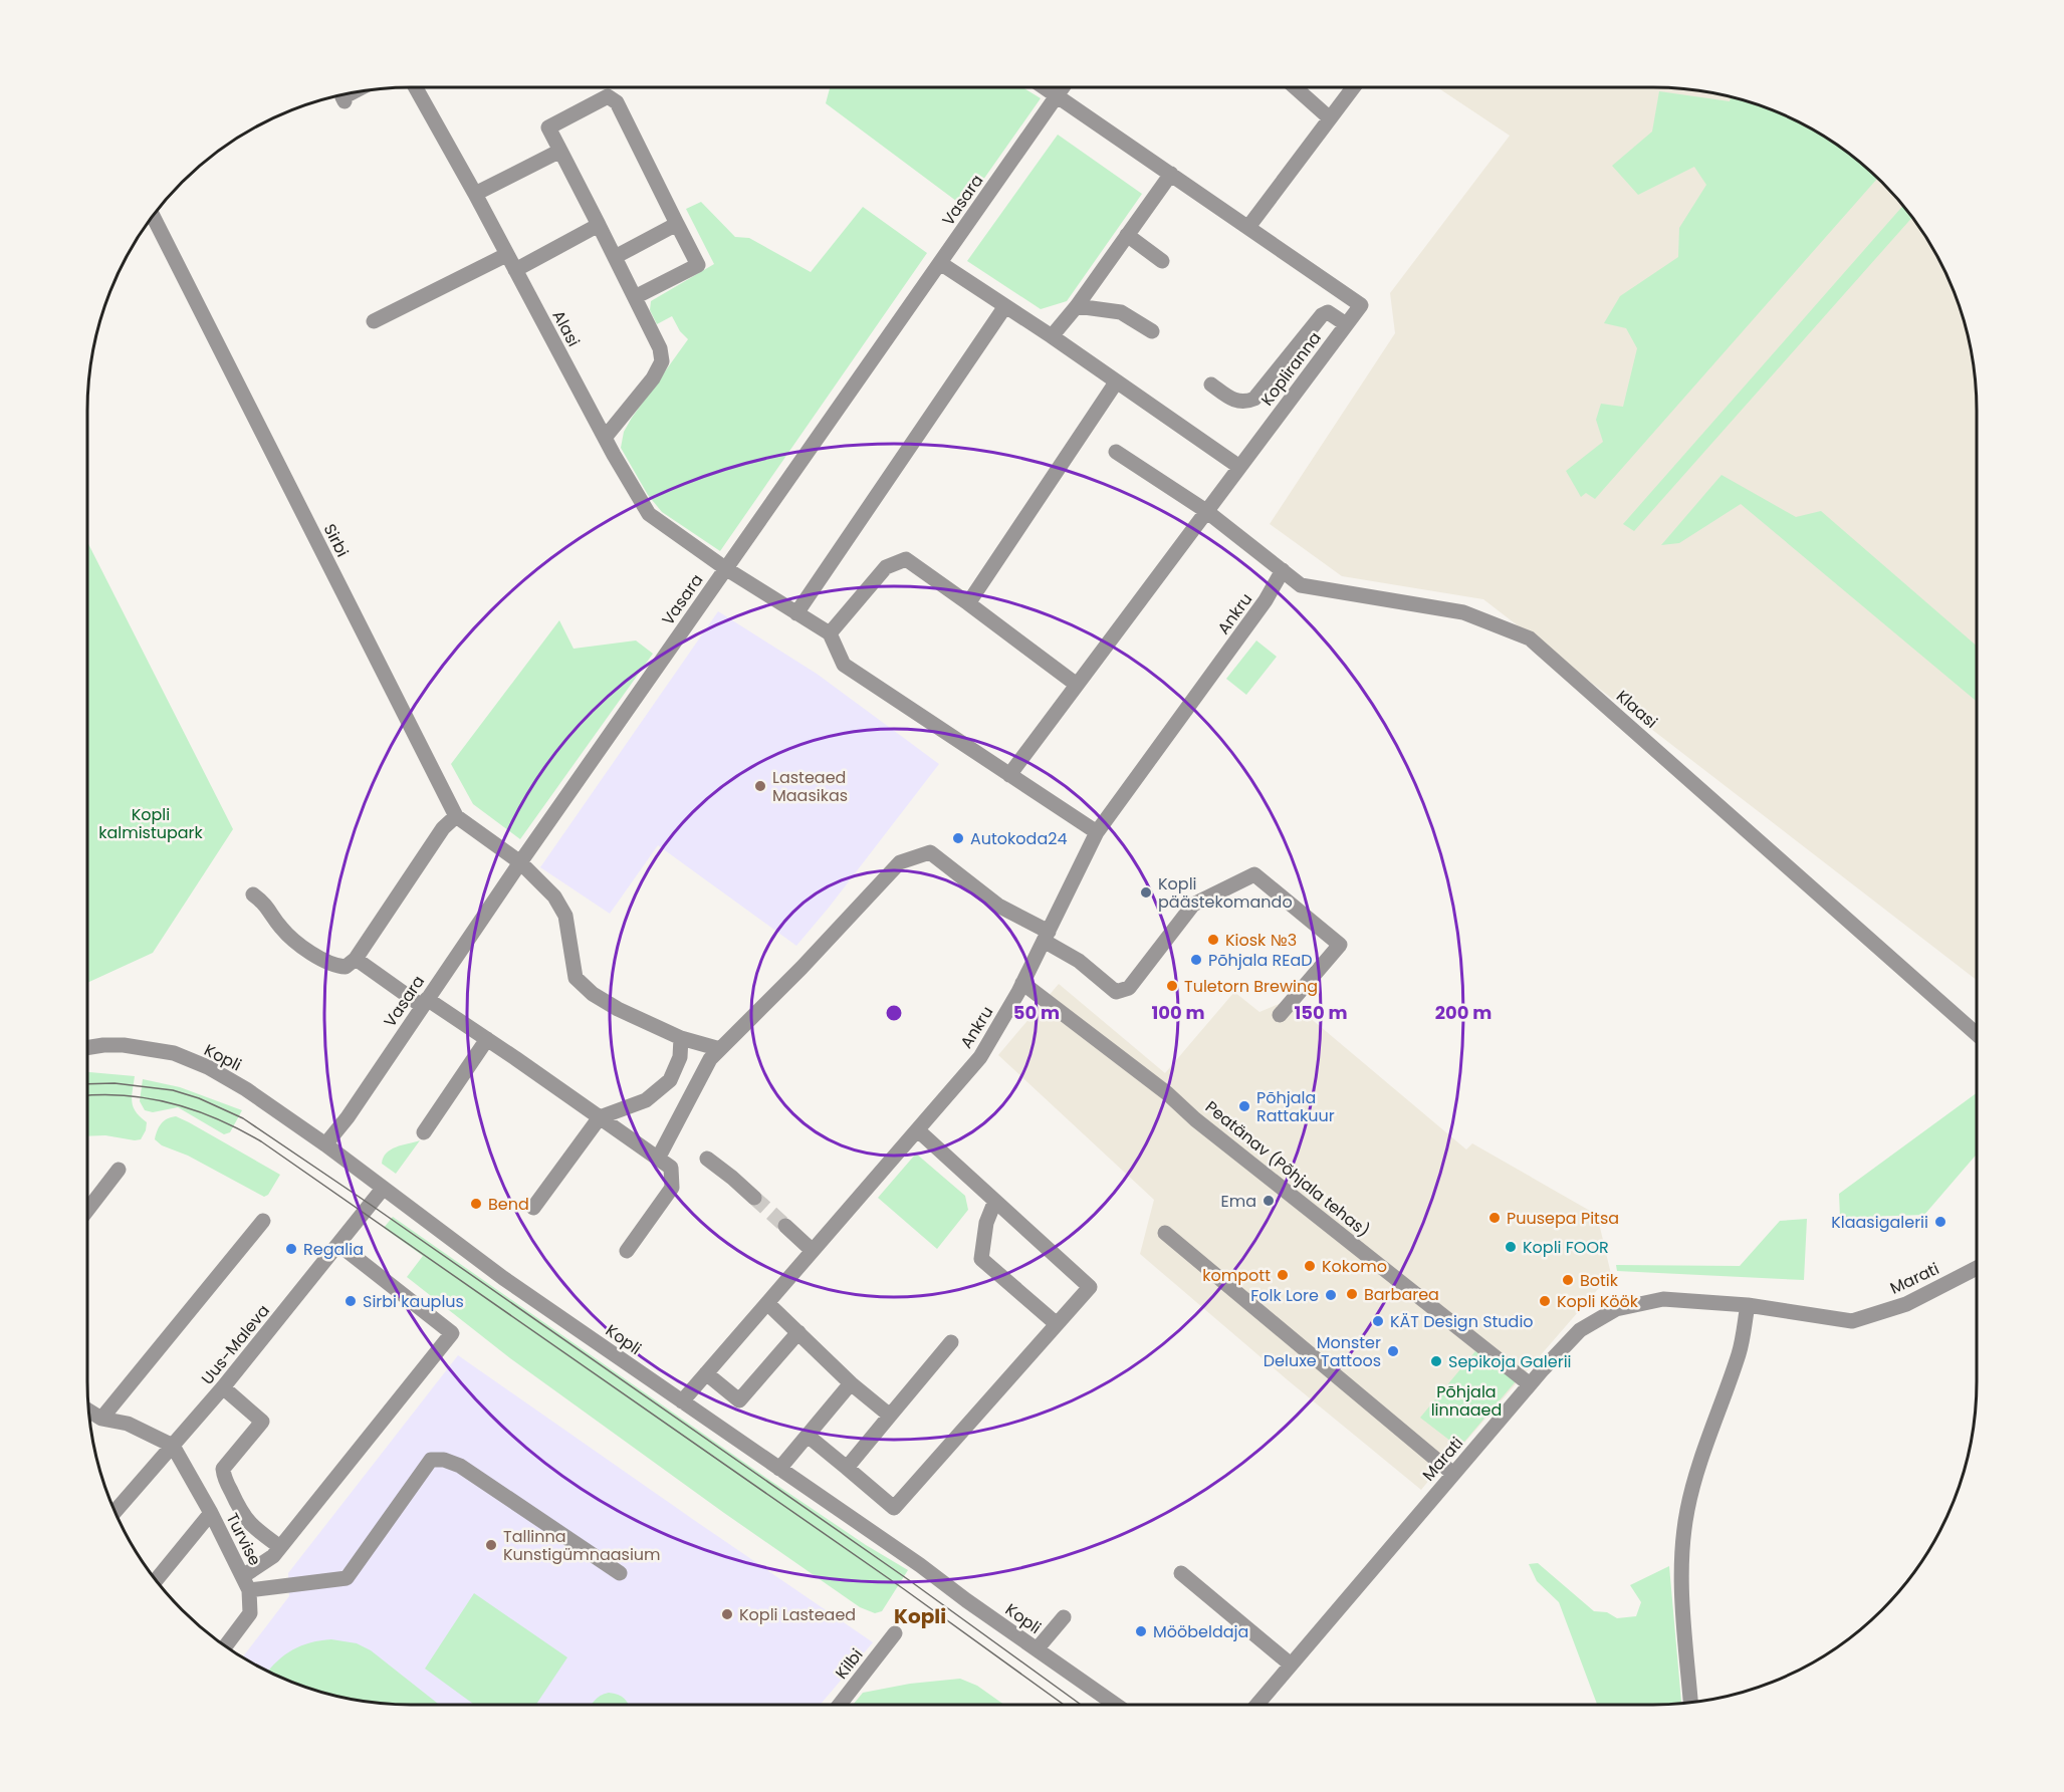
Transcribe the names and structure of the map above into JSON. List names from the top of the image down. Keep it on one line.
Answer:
{"streets":{"street":["Vasara","Alasi","Kopliranna","Sirbi","Ankru","Klaasi","Kopli","Peatänav (Põhjala tehas)","Marati","Uus-Maleva","Turvise","Kilbi"]},"crossings":[["Vasara","Alasi"],["Vasara","Kopliranna"],["Vasara","Sirbi"],["Vasara","Kopli"],["Kopliranna","Klaasi"],["Ankru","Klaasi"],["Ankru","Kopli"],["Ankru","Peatänav (Põhjala tehas)"],["Kopli","Uus-Maleva"],["Peatänav (Põhjala tehas)","Marati"],["Uus-Maleva","Turvise"]],"districts":["Kopli"],"parks":["Kopli kalmistupark","Põhjala linnaaed"],"places":["Lasteaed Maasikas","Autokoda24","Kopli päästekomando","Kiosk №3","Põhjala REaD","Tuletorn Brewing","Põhjala Rattakuur","Ema","Bend","Puusepa Pitsa","Klaasigalerii","Kopli FOOR","Regalia","Kokomo","kompott","Botik","Barbarea","Folk Lore","Sirbi kauplus","Kopli Köök","KÄT Design Studio","Monster Deluxe Tattoos","Sepikoja Galerii","Tallinna Kunstigümnaasium","Kopli Lasteaed","Mööbeldaja"],"rings":["50 m","100 m","150 m","200 m"]}
